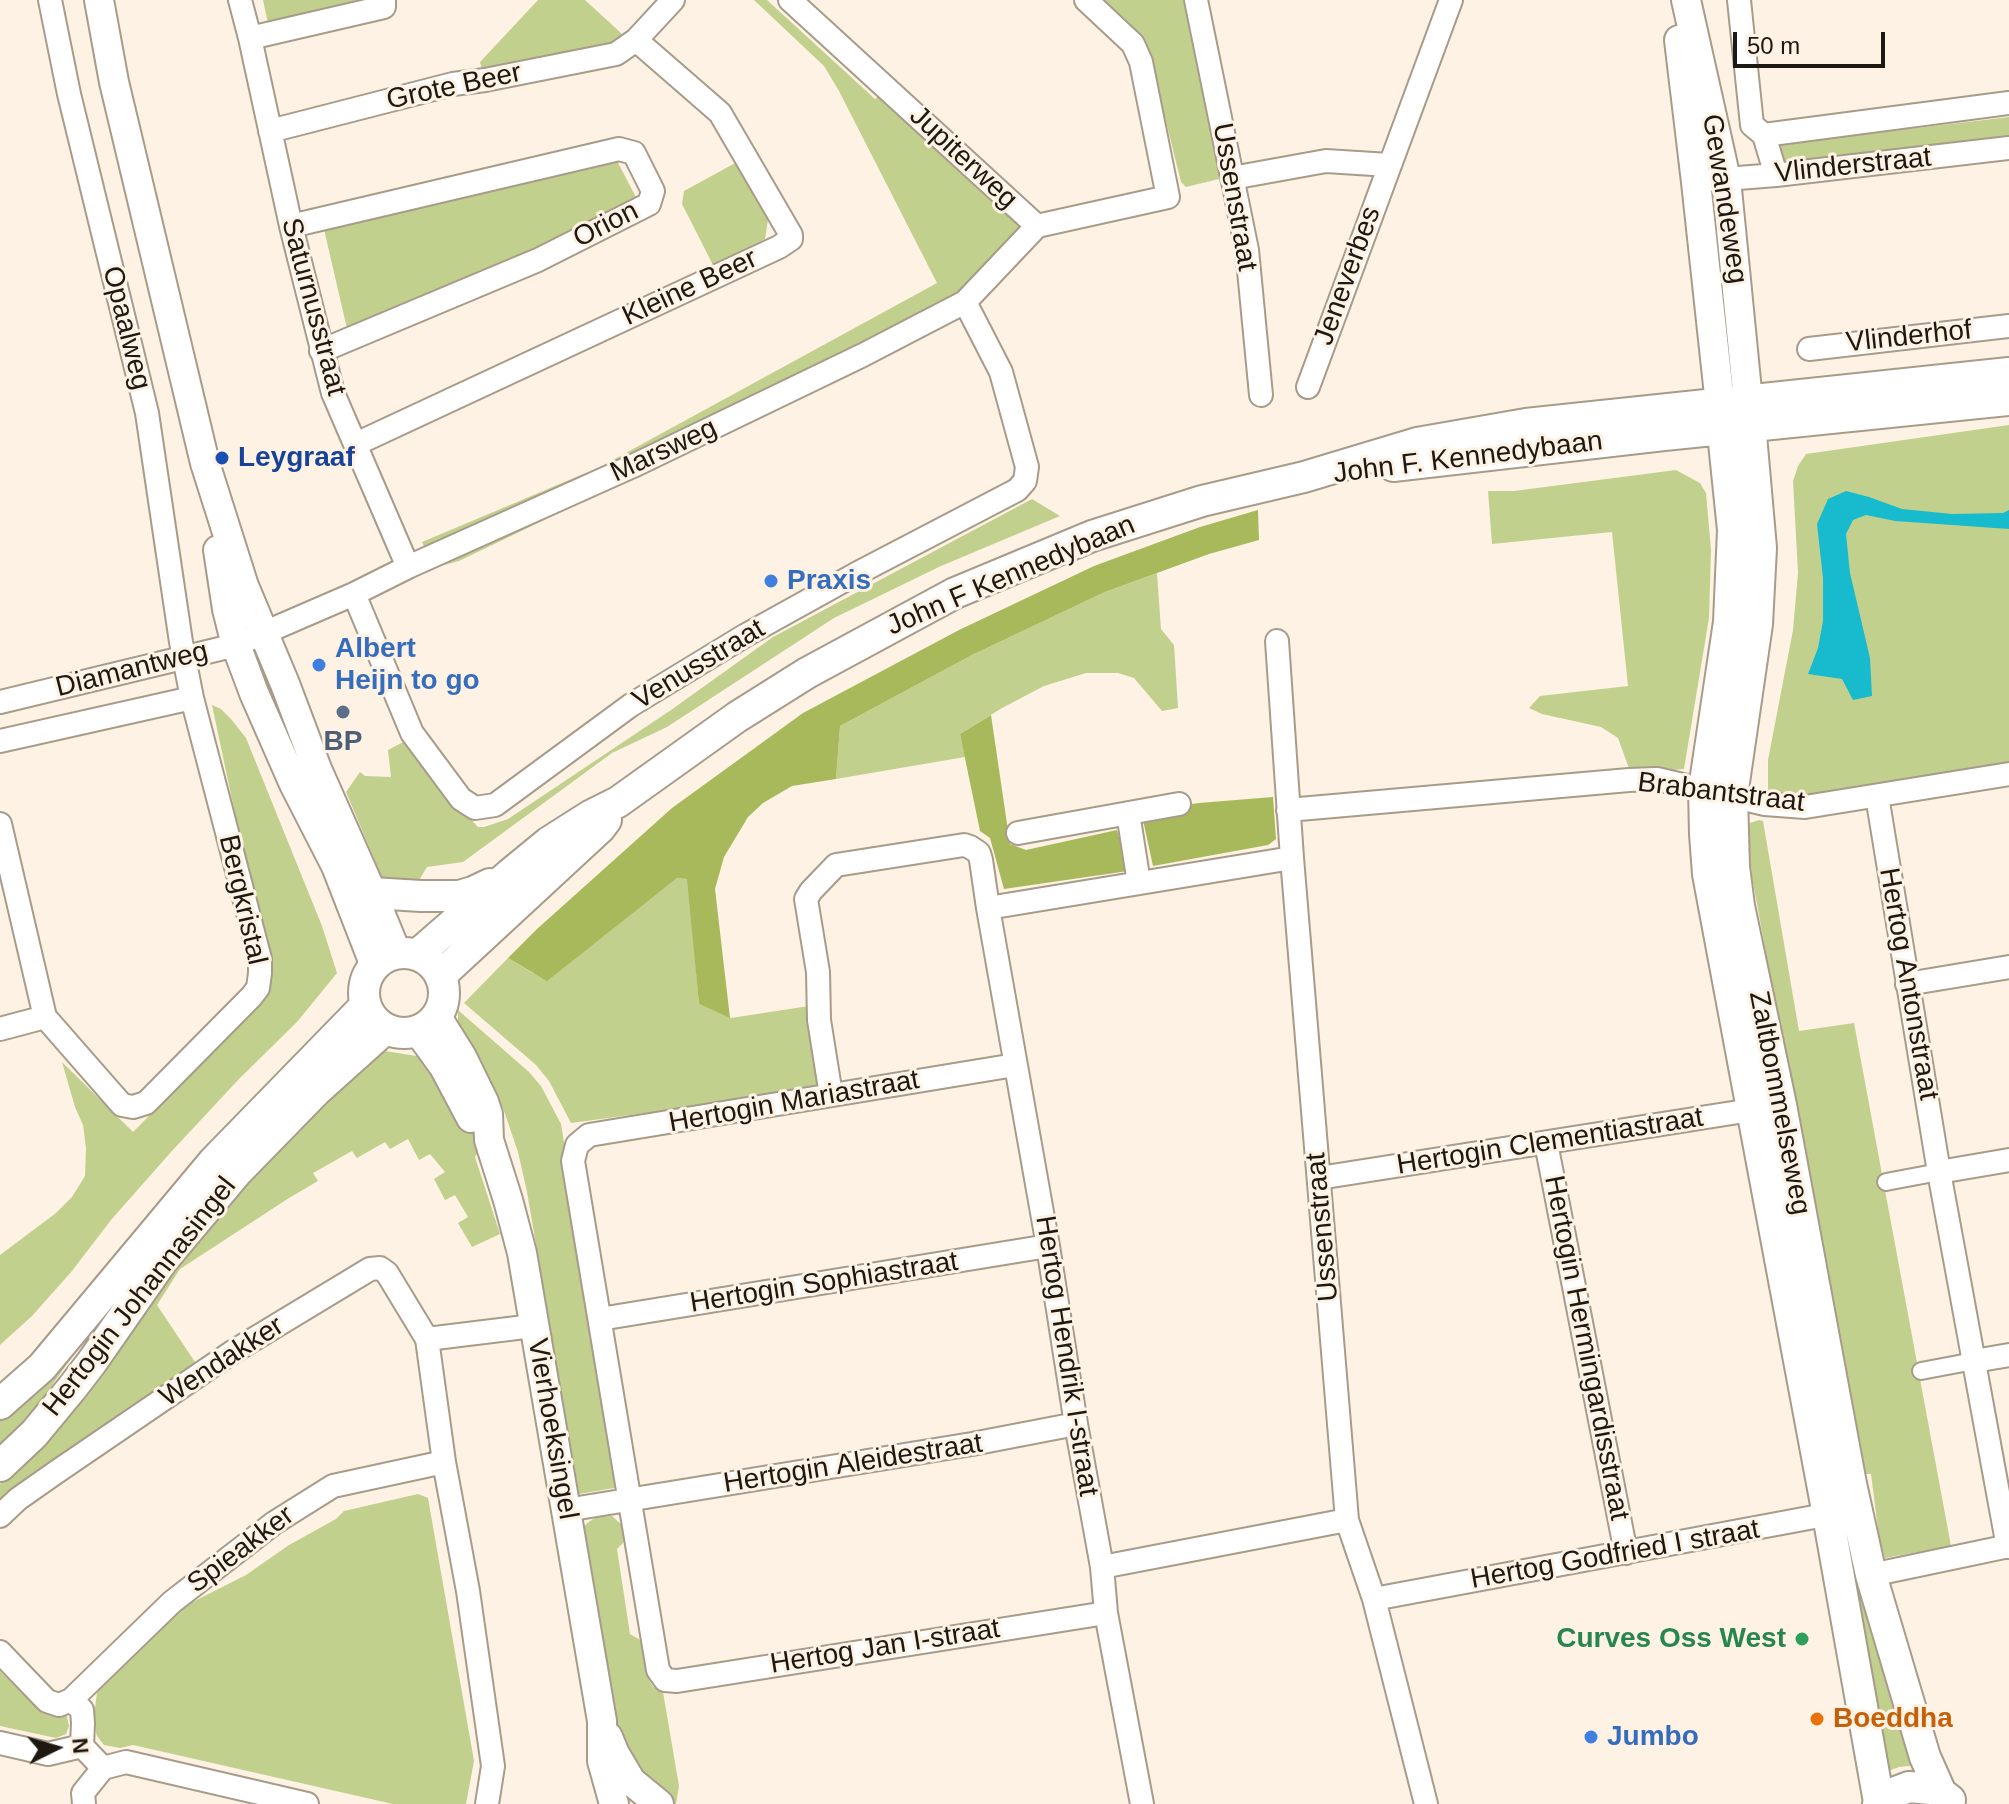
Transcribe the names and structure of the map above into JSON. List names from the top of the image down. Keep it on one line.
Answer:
{"streets":{"main road":["John F. Kennedybaan","John F Kennedybaan","Zaltbommelseweg","Hertogin Johannasingel"],"street":["Grote Beer","Jupiterweg","Vlinderstraat","Ussenstraat","Gewandeweg","Orion","Jeneverbes","Kleine Beer","Saturnusstraat","Opaalweg","Vlinderhof","Marsweg","Venusstraat","Diamantweg","Brabantstraat","Bergkristal","Hertog Antonstraat","Hertogin Mariastraat","Hertogin Clementiastraat","Hertogin Sophiastraat","Hertogin Hermingardisstraat","Hertog Hendrik I-straat","Wendakker","Vierhoeksingel","Hertogin Aleidestraat","Spieakker","Hertog Godfried I straat","Hertog Jan I-straat"]},"crossings":[["Grote Beer","Kleine Beer"],["Grote Beer","Saturnusstraat"],["Jupiterweg","Marsweg"],["Vlinderstraat","Gewandeweg"],["Ussenstraat","Jeneverbes"],["Ussenstraat","Brabantstraat"],["Ussenstraat","Hertogin Clementiastraat"],["Ussenstraat","Hertog Godfried I straat"],["Gewandeweg","John F. Kennedybaan"],["Gewandeweg","Zaltbommelseweg"],["Orion","Saturnusstraat"],["Kleine Beer","Saturnusstraat"],["Saturnusstraat","Marsweg"],["Opaalweg","Diamantweg"],["Opaalweg","Bergkristal"],["Marsweg","Venusstraat"],["Marsweg","Diamantweg"],["John F. Kennedybaan","John F Kennedybaan"],["John F. Kennedybaan","Zaltbommelseweg"],["John F Kennedybaan","Hertogin Johannasingel"],["John F Kennedybaan","Vierhoeksingel"],["Diamantweg","Bergkristal"],["Brabantstraat","Hertog Antonstraat"],["Brabantstraat","Zaltbommelseweg"],["Hertogin Mariastraat","Hertogin Sophiastraat"],["Hertogin Mariastraat","Hertog Hendrik I-straat"],["Zaltbommelseweg","Hertogin Clementiastraat"],["Zaltbommelseweg","Hertog Godfried I straat"],["Hertogin Clementiastraat","Hertogin Hermingardisstraat"],["Hertogin Sophiastraat","Hertog Hendrik I-straat"],["Hertogin Johannasingel","Vierhoeksingel"],["Hertogin Hermingardisstraat","Hertog Godfried I straat"],["Hertog Hendrik I-straat","Hertogin Aleidestraat"],["Hertog Hendrik I-straat","Hertog Jan I-straat"],["Wendakker","Spieakker"],["Vierhoeksingel","Hertogin Aleidestraat"],["Hertogin Aleidestraat","Hertog Jan I-straat"]],"places":["Leygraaf","Praxis","Albert Heijn to go","BP","Curves Oss West","Boeddha","Jumbo"],"scale_bar":"50 m","north":"right"}
